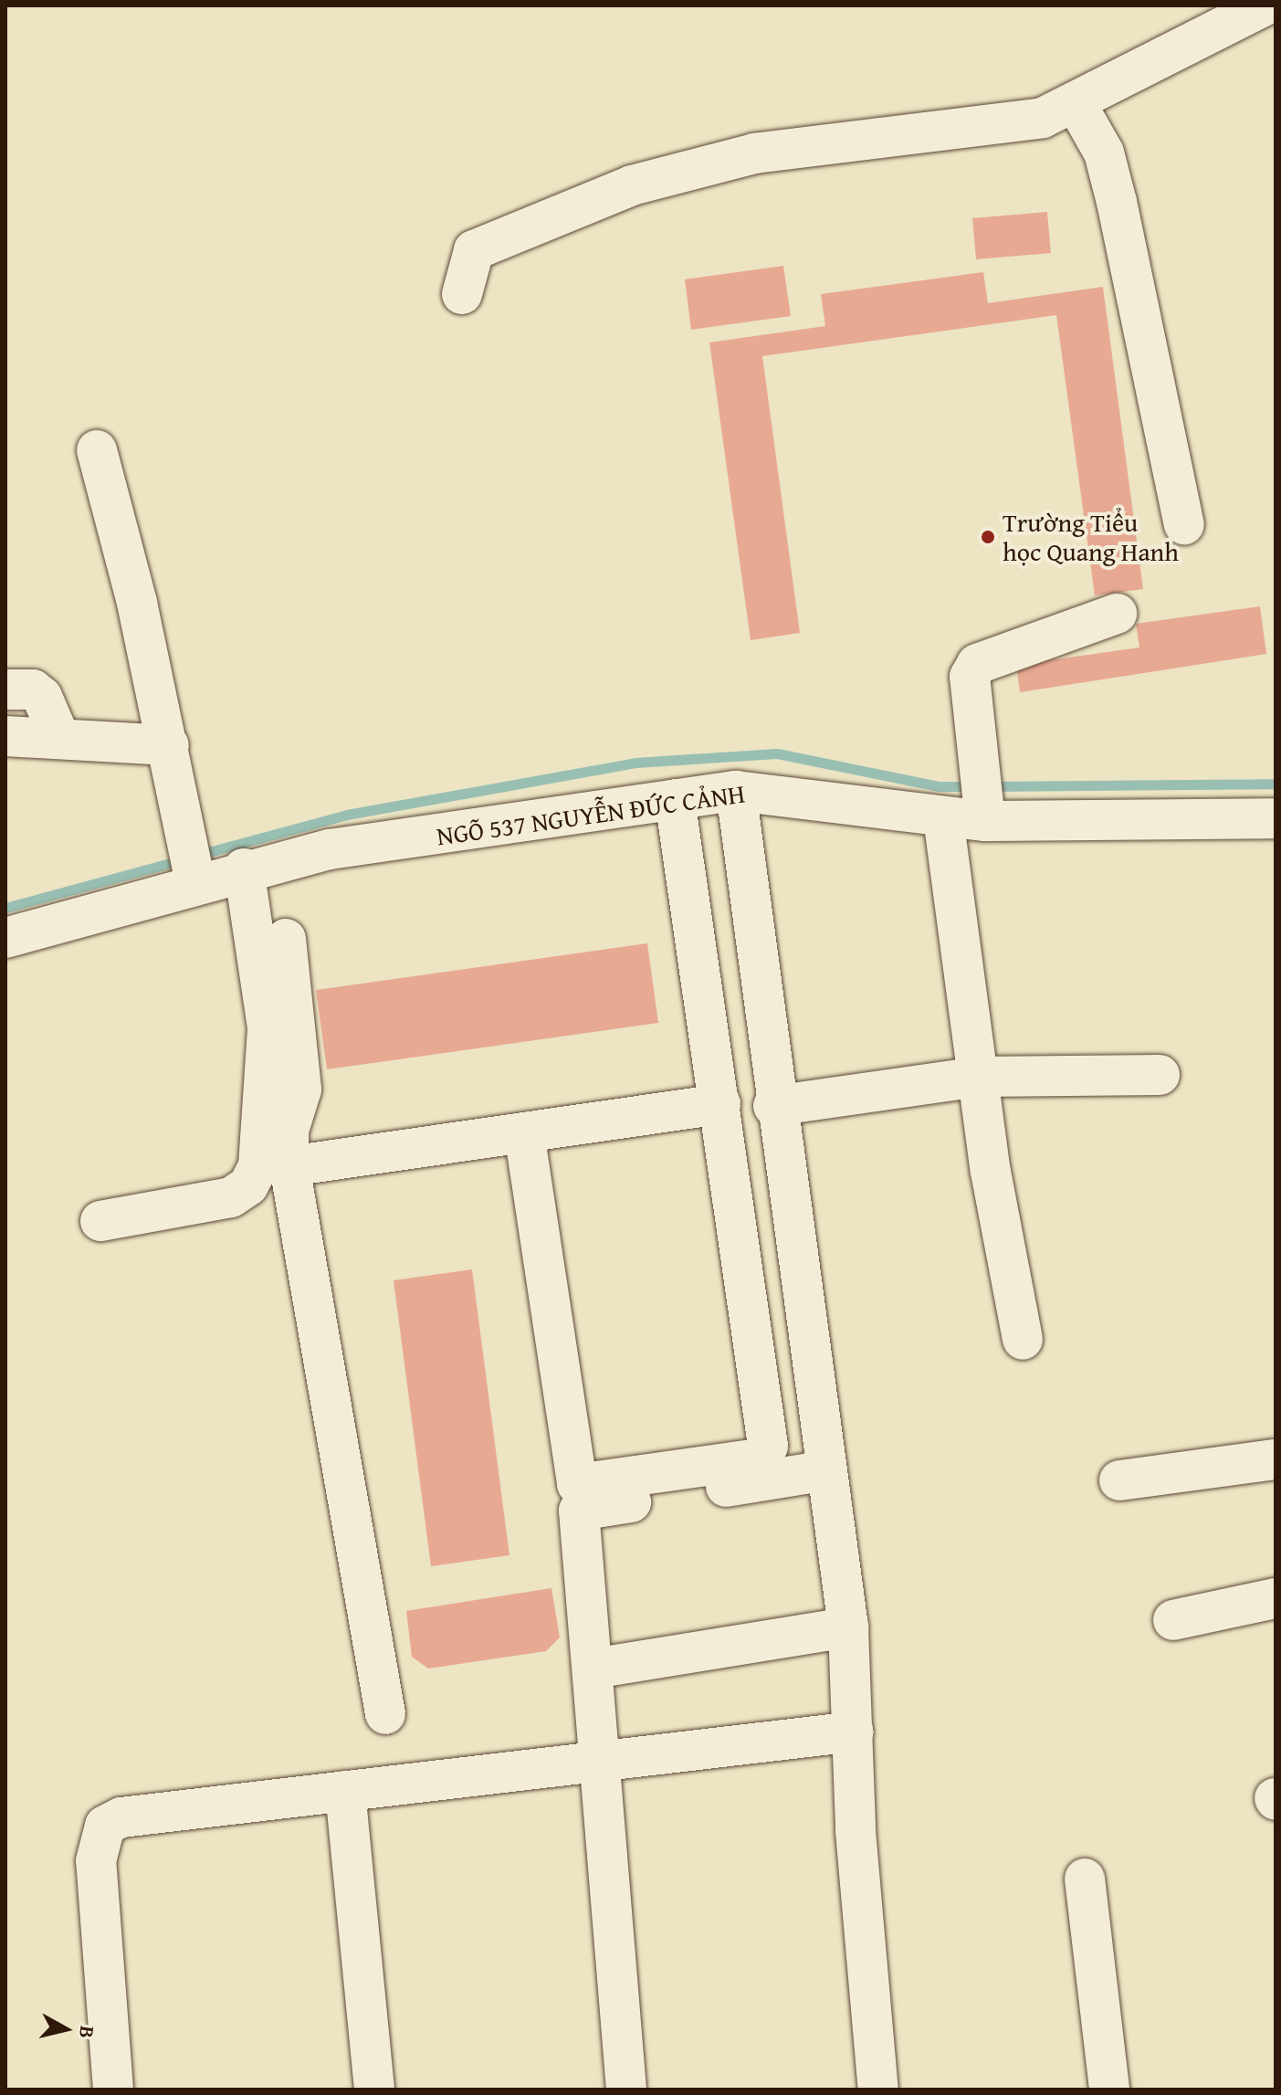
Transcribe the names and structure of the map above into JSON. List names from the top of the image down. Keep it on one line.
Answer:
{"streets":{"street":["NGÕ 537 NGUYỄN ĐỨC CẢNH"]},"places":["Trường Tiểu học Quang Hanh"],"north":"right"}
